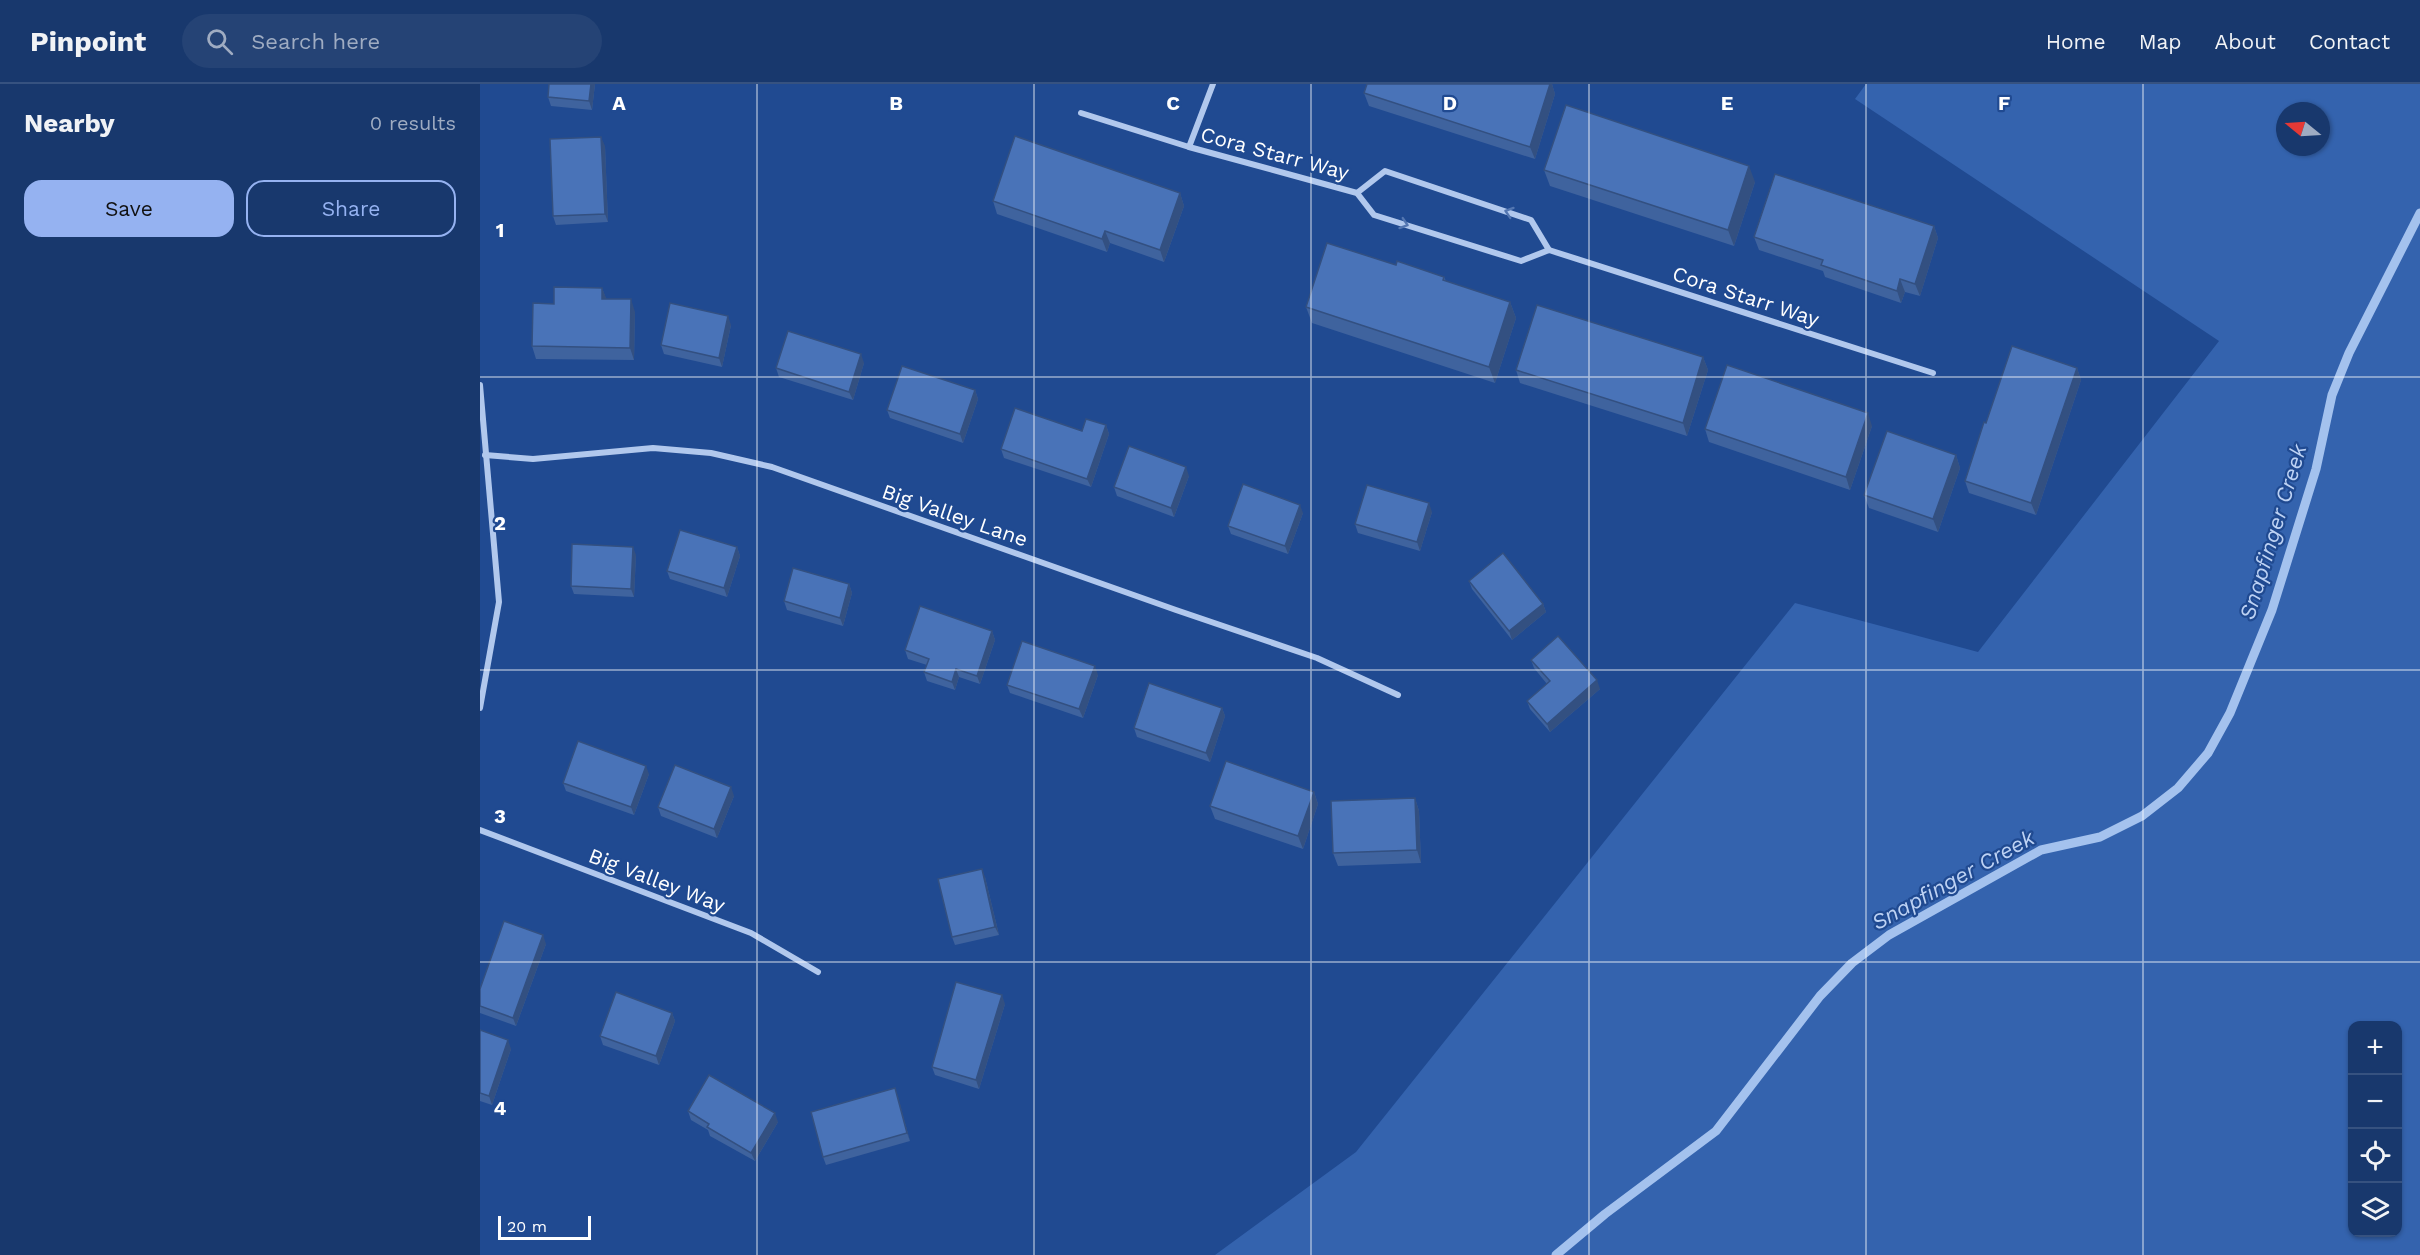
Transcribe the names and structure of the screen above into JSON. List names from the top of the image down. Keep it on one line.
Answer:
{"streets":{"street":["Cora Starr Way","Big Valley Lane","Big Valley Way"]},"water":["Snapfinger Creek"],"scale_bar":"20 m","north":"left","page":{"header":"Pinpoint","search":"Search here","nav":["Home","Map","About","Contact"],"heading":["Nearby","0 results"],"buttons":["Save","Share"],"map_buttons":["+","−"],"scale":"20 m"},"grid":{"columns":["A","B","C","D","E","F"],"rows":["1","2","3","4"]}}
